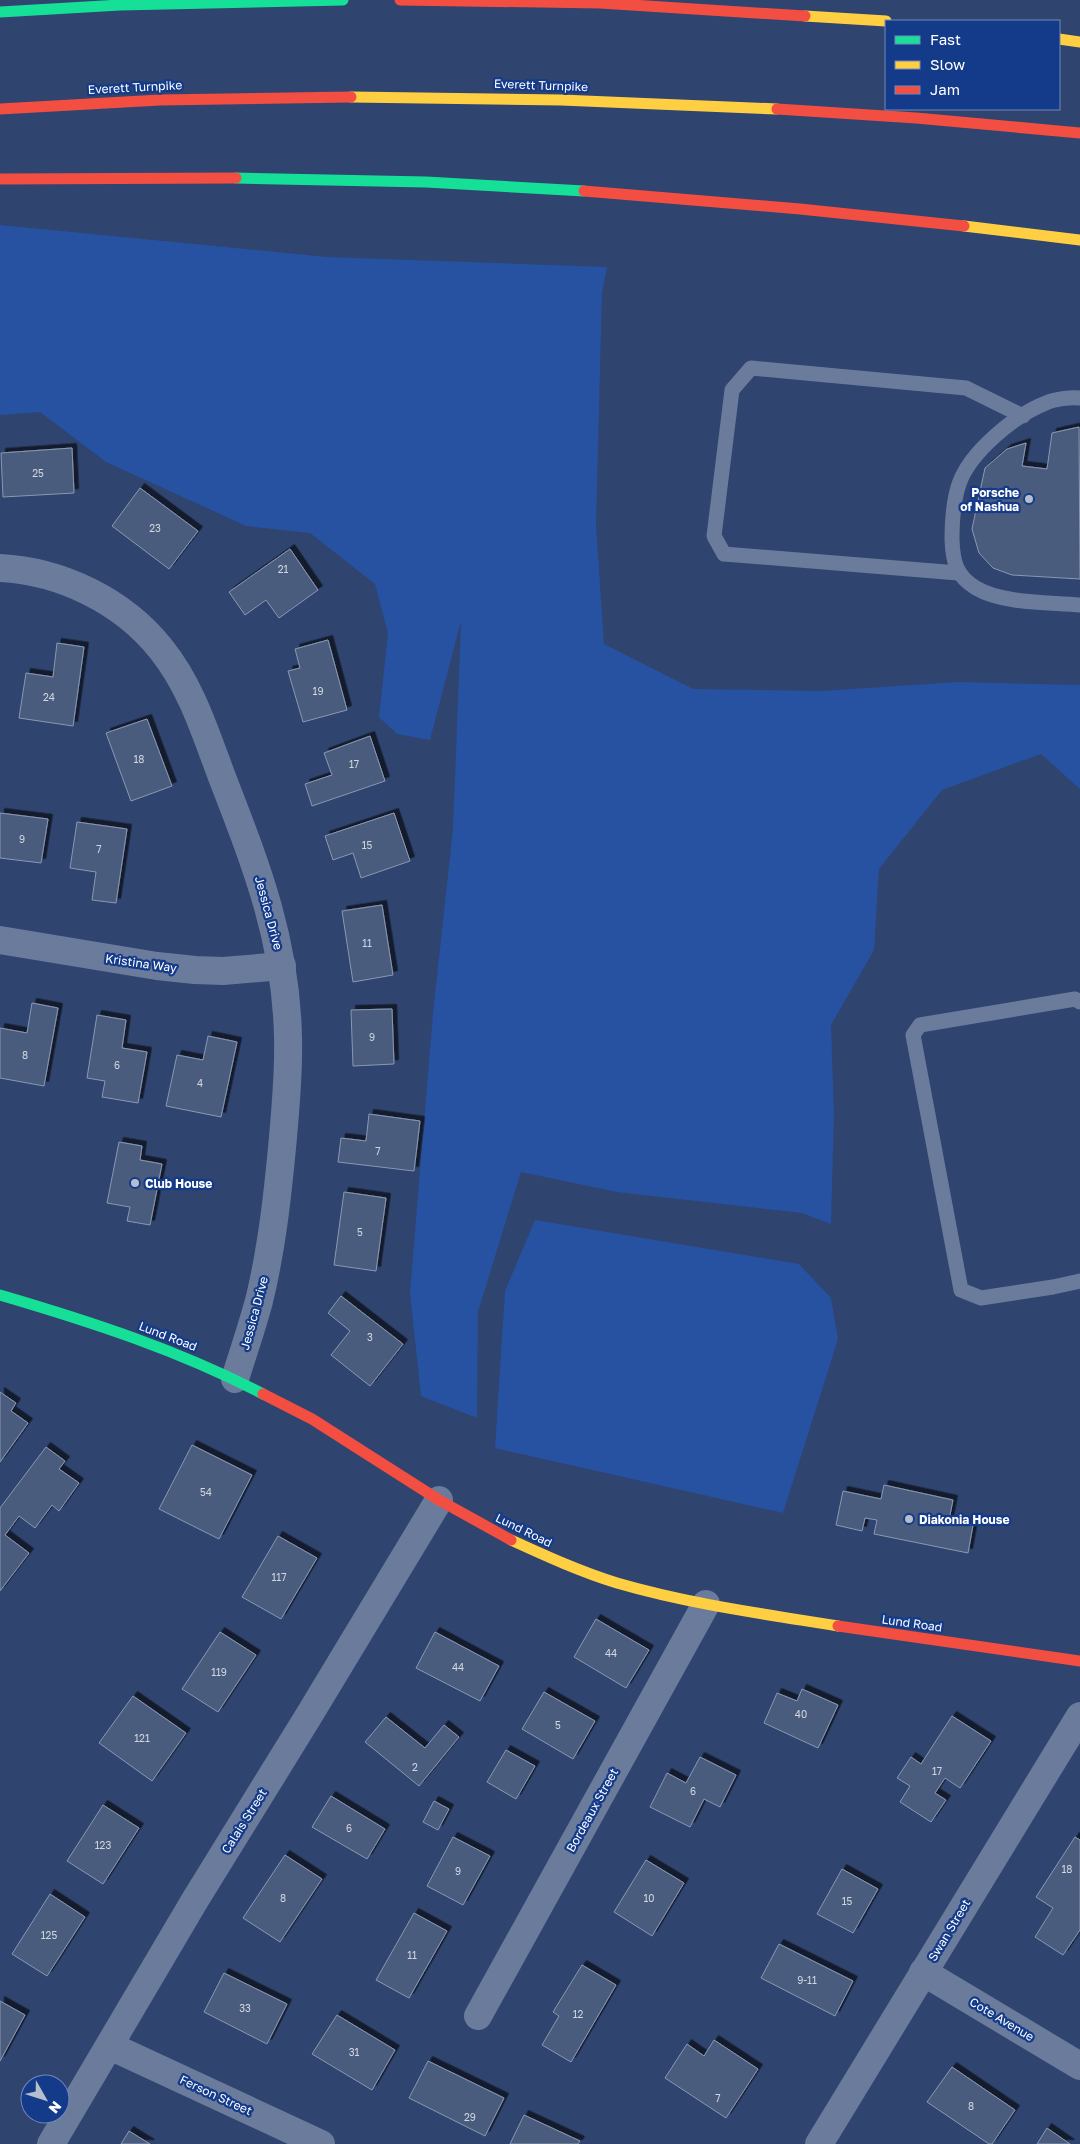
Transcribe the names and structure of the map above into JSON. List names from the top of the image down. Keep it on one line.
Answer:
{"streets":{"main road":["Everett Turnpike","Lund Road"],"street":["Jessica Drive","Kristina Way","Bordeaux Street","Calais Street","Swan Street","Cote Avenue","Ferson Street"]},"crossings":[["Jessica Drive","Kristina Way"],["Jessica Drive","Lund Road"],["Lund Road","Bordeaux Street"],["Lund Road","Calais Street"],["Calais Street","Ferson Street"],["Swan Street","Cote Avenue"]],"places":["Porsche of Nashua","Club House","Diakonia House"],"house_numbers":["25","23","21","19","24","18","17","9","15","7","11","9","8","6","4","7","5","3","54","117","44","44","119","40","5","121","2","17","6","6","123","18","9","8","10","15","125","11","9-11","33","12","31","7","8","29"],"legend":["Fast","Slow","Jam"],"north":"bottom right"}
